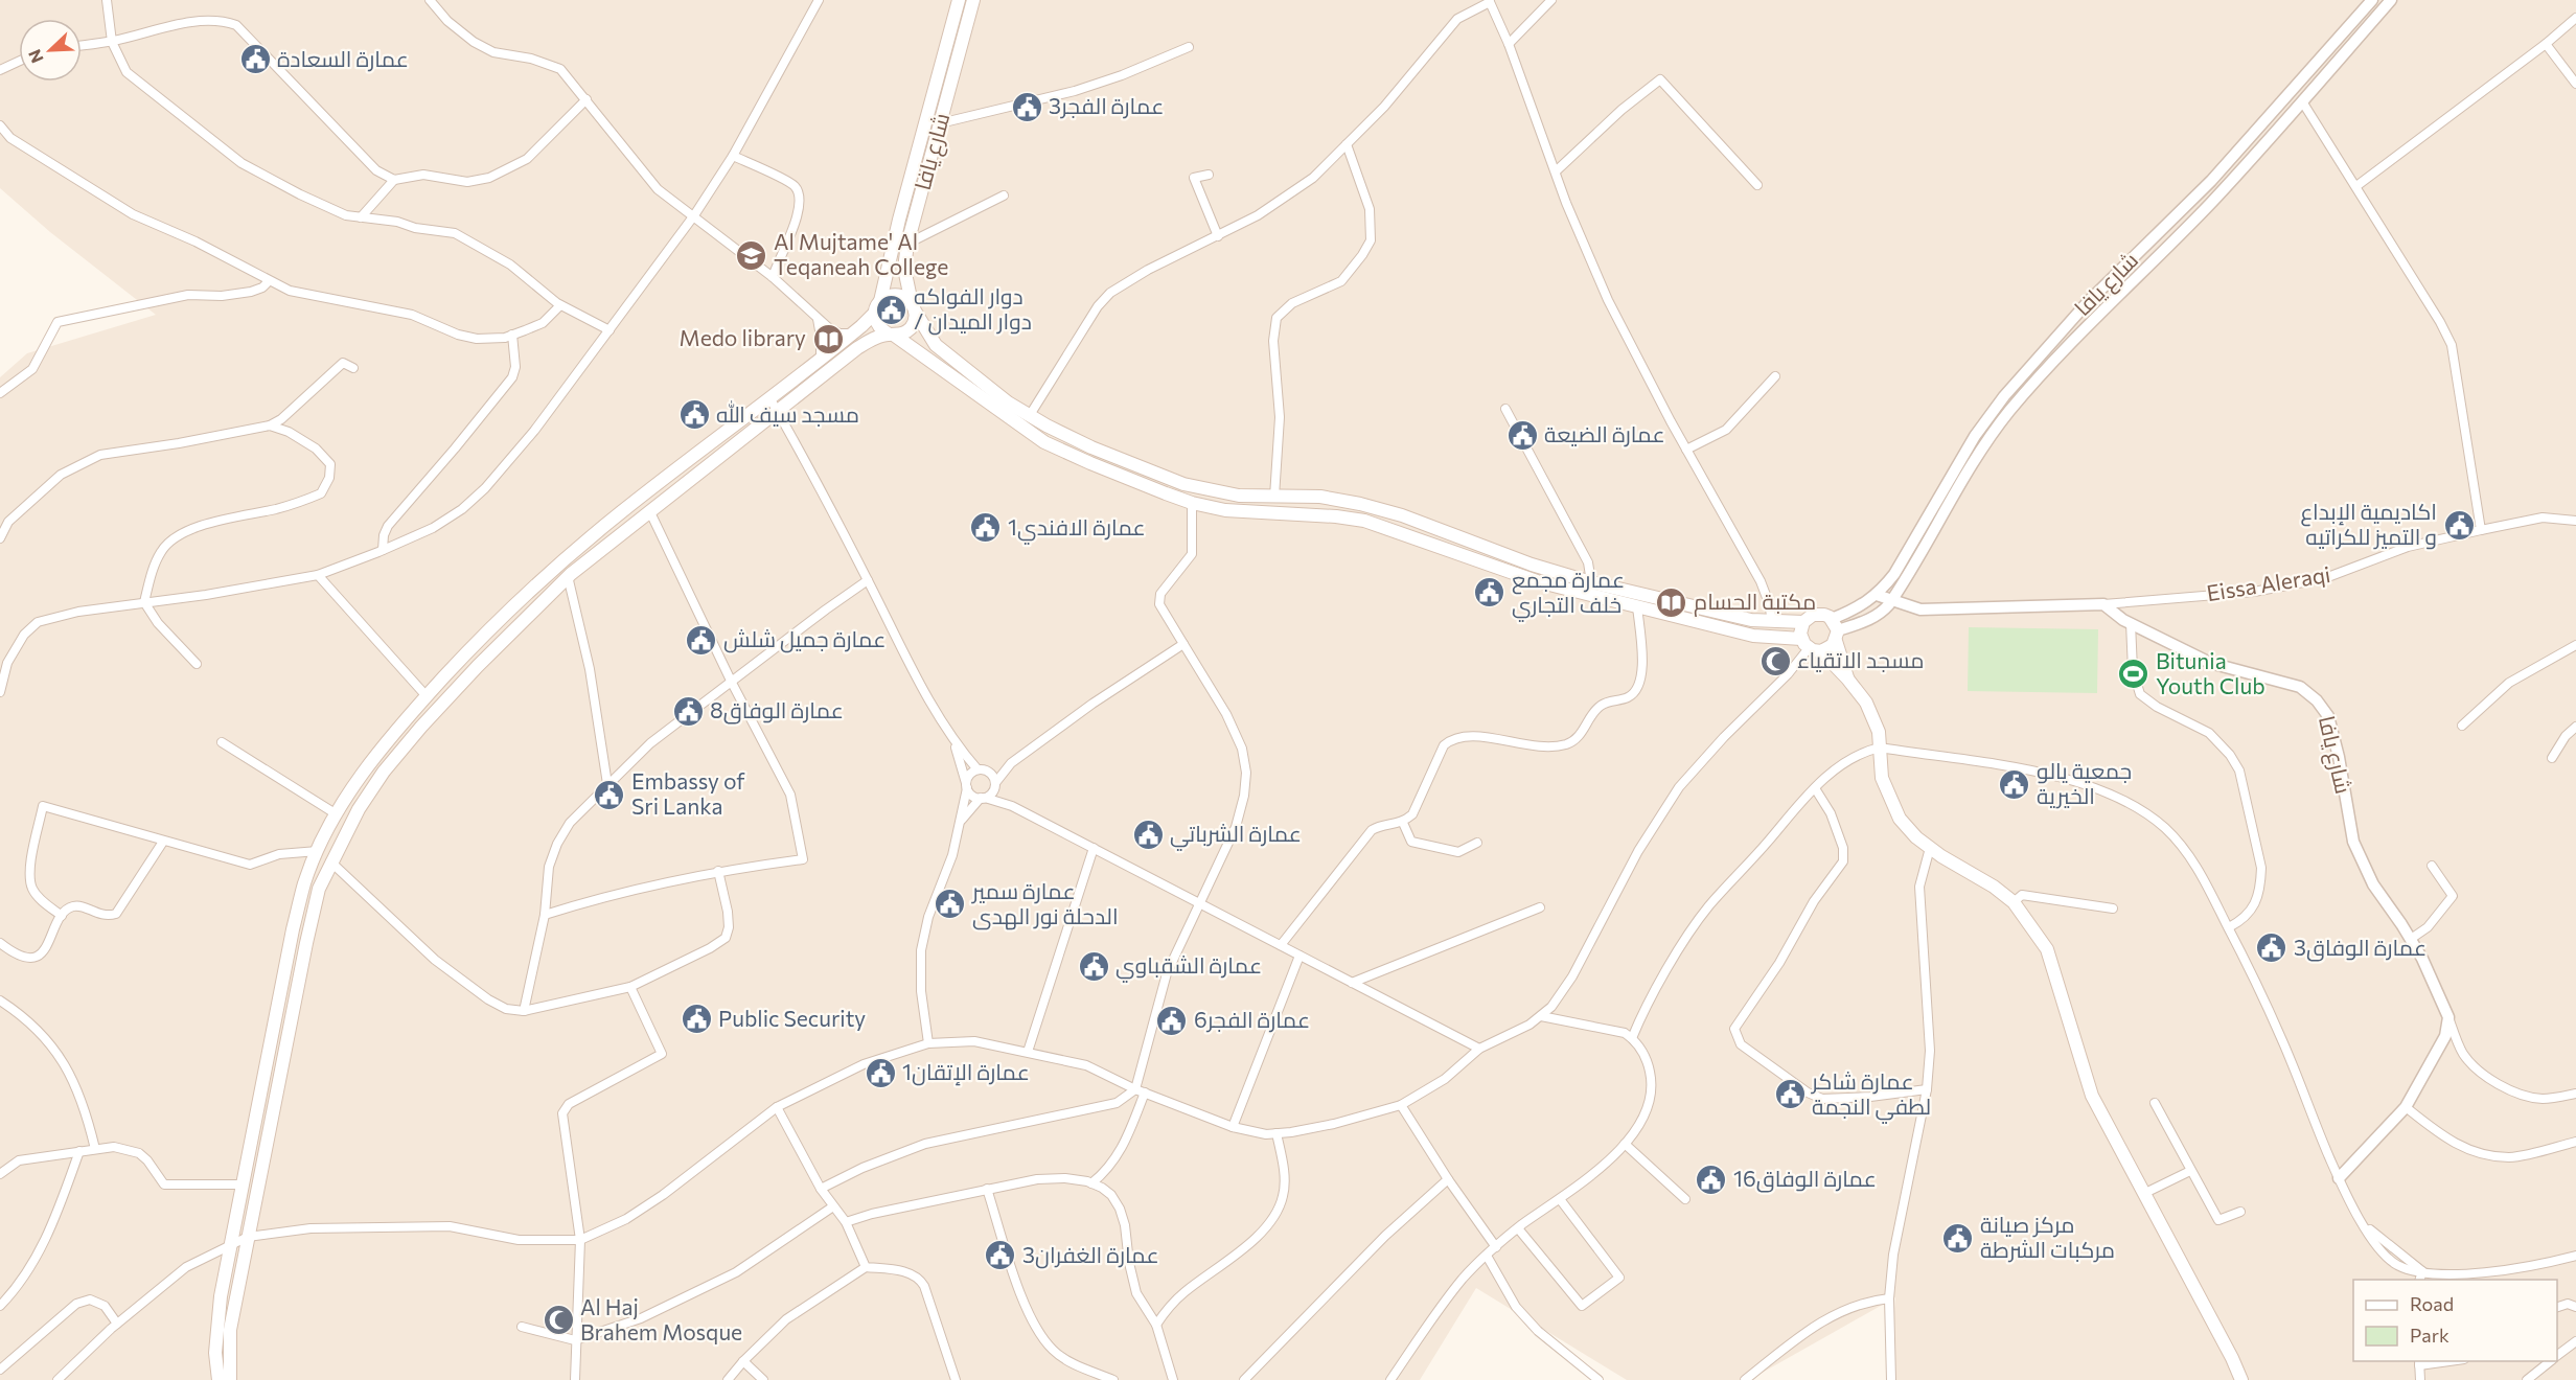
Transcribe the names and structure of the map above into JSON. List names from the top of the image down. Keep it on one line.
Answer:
{"streets":{"main road":["شارع يافا"],"street":["Eissa Aleraqi"]},"crossings":[["شارع يافا","Eissa Aleraqi"]],"places":{"public building":["عمارة السعادة","عمارة الفجر3","دوار الفواكه / دوار الميدان","مسجد سيف الله","عمارة الضيعة","اكاديمية الإبداع و التميز للكراتيه","عمارة الافندي1","عمارة مجمع خلف التجاري","عمارة جميل شلش","عمارة الوفاق8","جمعية يالو الخيرية","Embassy of Sri Lanka","عمارة الشرباتي","عمارة سمير الدحلة نور الهدى","عمارة الوفاق3","عمارة الشقباوي","Public Security","عمارة الفجر6","عمارة الإتقان1","عمارة شاكر لطفي النجمة","عمارة الوفاق16","مركز صيانة مركبات الشرطة","عمارة الغفران3"],"school or university":["Al Mujtame' Al Teqaneah College"],"library":["Medo library","مكتبة الحسام"],"mosque":["مسجد الاتقياء","Al Haj Brahem Mosque"],"sports":["Bitunia Youth Club"]},"legend":["Road","Park"],"north":"bottom left"}
